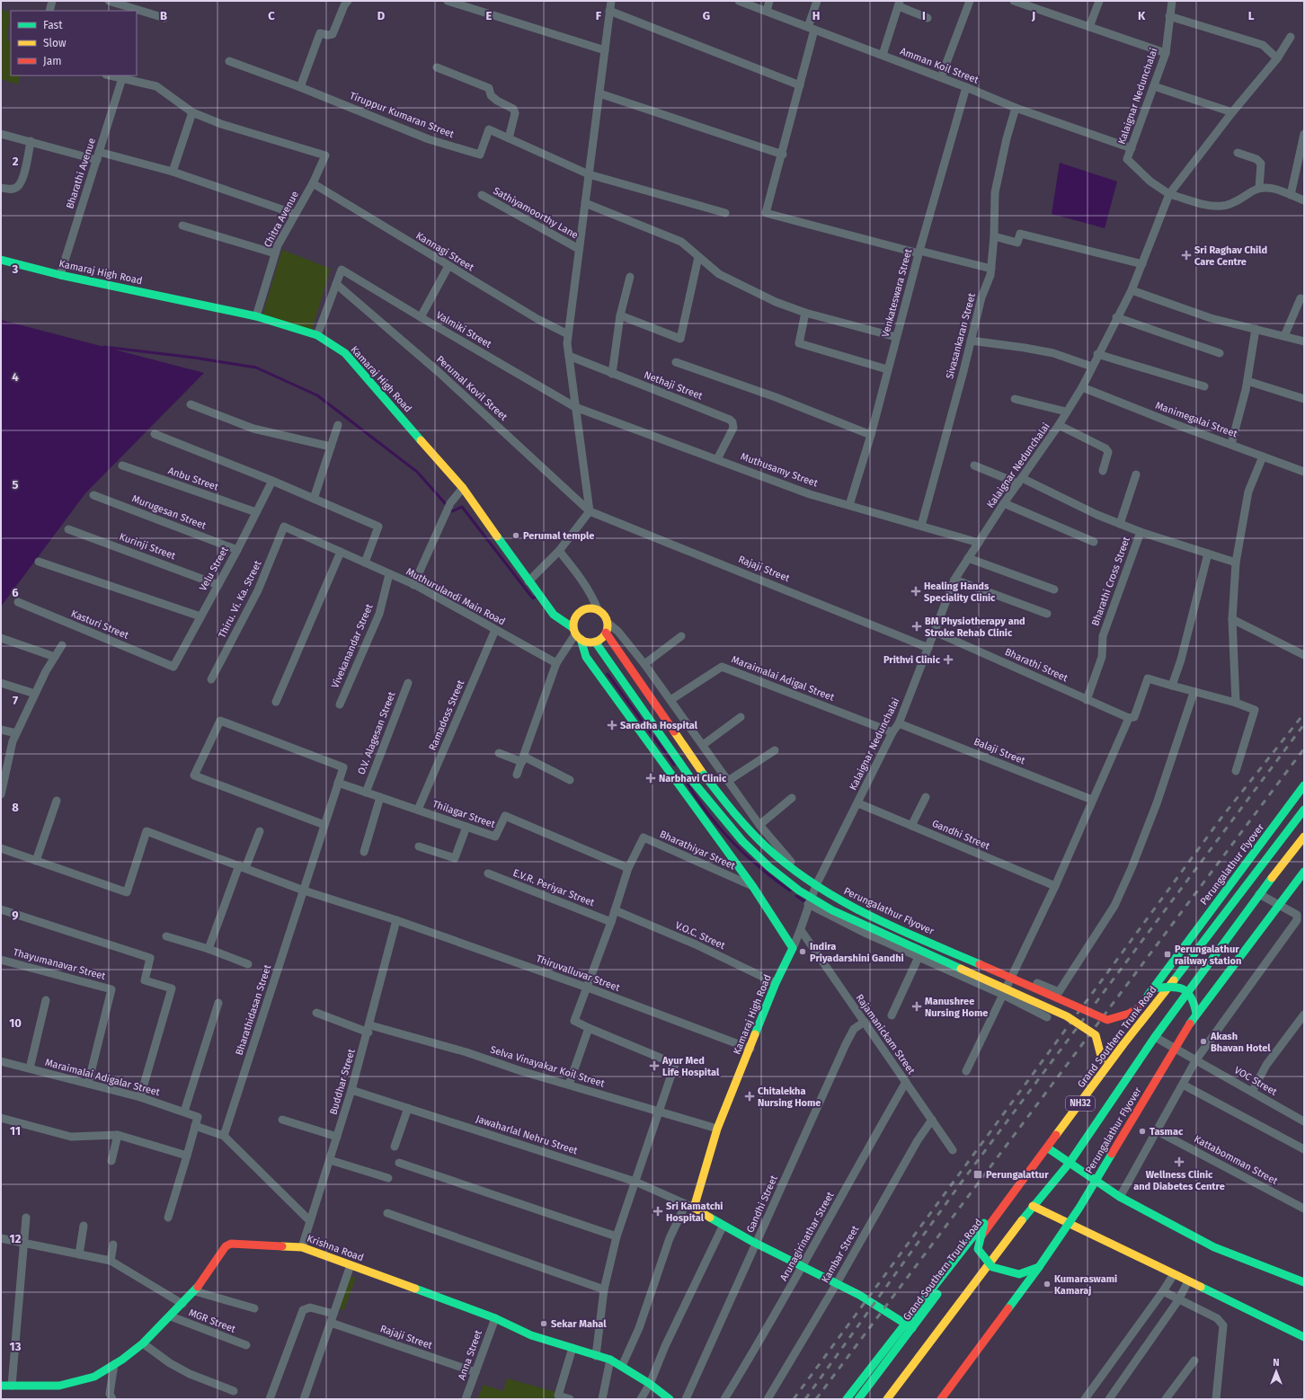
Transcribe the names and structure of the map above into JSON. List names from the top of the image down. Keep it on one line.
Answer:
{"streets":{"main road":["Kamaraj High Road","Perungalathur Flyover","Grand Southern Trunk Road","NH32","Krishna Road"],"street":["Amman Koil Street","Kalaignar Nedunchalai","Tiruppur Kumaran Street","Bharathi Avenue","Sathiyamoorthy Lane","Chitra Avenue","Kannagi Street","Venkateswara Street","Valmiki Street","Sivasankaran Street","Nethaji Street","Perumal Kovil Street","Manimegalai Street","Muthusamy Street","Anbu Street","Murugesan Street","Kurinji Street","Velu Street","Rajaji Street","Bharathi Cross Street","Muthurulandi Main Road","Thiru. Vi. Ka. Street","Kasturi Street","Vivekanandar Street","Bharathi Street","Maraimalai Adigal Street","Ramadoss Street","O.V. Alagesan Street","Balaji Street","Thilagar Street","Gandhi Street","Bharathiyar Street","E.V.R. Periyar Street","V.O.C. Street","Thayumanavar Street","Thiruvalluvar Street","Bharathidasan Street","Rajamanickam Street","Selva Vinayakar Koil Street","Maraimalai Adigalar Street","VOC Street","Buddhar Street","Jawaharlal Nehru Street","Kattabomman Street","Arunagirinathar Street","Kambar Street","MGR Street","Anna Street"]},"crossings":[["Amman Koil Street","Kalaignar Nedunchalai"],["Amman Koil Street","Venkateswara Street"],["Amman Koil Street","Sivasankaran Street"],["Kalaignar Nedunchalai","Kamaraj High Road"],["Kalaignar Nedunchalai","Manimegalai Street"],["Kalaignar Nedunchalai","Muthusamy Street"],["Kalaignar Nedunchalai","Rajaji Street"],["Kalaignar Nedunchalai","Bharathi Street"],["Kalaignar Nedunchalai","Maraimalai Adigal Street"],["Kalaignar Nedunchalai","Balaji Street"],["Kalaignar Nedunchalai","Gandhi Street"],["Kalaignar Nedunchalai","Rajamanickam Street"],["Bharathi Avenue","Kamaraj High Road"],["Chitra Avenue","Kannagi Street"],["Chitra Avenue","Kamaraj High Road"],["Kamaraj High Road","Perungalathur Flyover"],["Kamaraj High Road","V.O.C. Street"],["Kamaraj High Road","Thiruvalluvar Street"],["Kamaraj High Road","Selva Vinayakar Koil Street"],["Kamaraj High Road","Jawaharlal Nehru Street"],["Venkateswara Street","Muthusamy Street"],["Valmiki Street","Perumal Kovil Street"],["Valmiki Street","Muthusamy Street"],["Sivasankaran Street","Muthusamy Street"],["Nethaji Street","Muthusamy Street"],["Perumal Kovil Street","Rajaji Street"],["Anbu Street","Velu Street"],["Murugesan Street","Velu Street"],["Kurinji Street","Velu Street"],["Velu Street","Kasturi Street"],["Rajaji Street","Anna Street"],["Bharathi Cross Street","Bharathi Street"],["Muthurulandi Main Road","Thiru. Vi. Ka. Street"],["Muthurulandi Main Road","Vivekanandar Street"],["Muthurulandi Main Road","Ramadoss Street"],["Ramadoss Street","Thilagar Street"],["O.V. Alagesan Street","Thilagar Street"],["Thilagar Street","Bharathiyar Street"],["Thilagar Street","Bharathidasan Street"],["Gandhi Street","Rajamanickam Street"],["Thayumanavar Street","Maraimalai Adigalar Street"],["Thiruvalluvar Street","Bharathidasan Street"],["Thiruvalluvar Street","Buddhar Street"],["Rajamanickam Street","Arunagirinathar Street"],["Rajamanickam Street","Kambar Street"],["Selva Vinayakar Koil Street","Buddhar Street"],["VOC Street","NH32"],["Buddhar Street","Jawaharlal Nehru Street"],["Buddhar Street","Krishna Road"],["Krishna Road","MGR Street"],["Krishna Road","Anna Street"]],"places":{"health":["Sri Raghav Child Care Centre","Healing Hands Speciality Clinic","BM Physiotherapy and Stroke Rehab Clinic","Prithvi Clinic","Saradha Hospital","Narbhavi Clinic","Manushree Nursing Home","Ayur Med Life Hospital","Chitalekha Nursing Home","Wellness Clinic and Diabetes Centre","Sri Kamatchi Hospital"],"other":["Perumal temple","Indira Priyadarshini Gandhi","Akash Bhavan Hotel","Tasmac","Kumaraswami Kamaraj","Sekar Mahal"],"transit":["Perungalathur railway station","Perungalattur"]},"legend":["Fast","Slow","Jam"],"north":"top","grid":{"columns":["B","C","D","E","F","G","H","I","J","K","L"],"rows":["2","3","4","5","6","7","8","9","10","11","12","13"]}}
